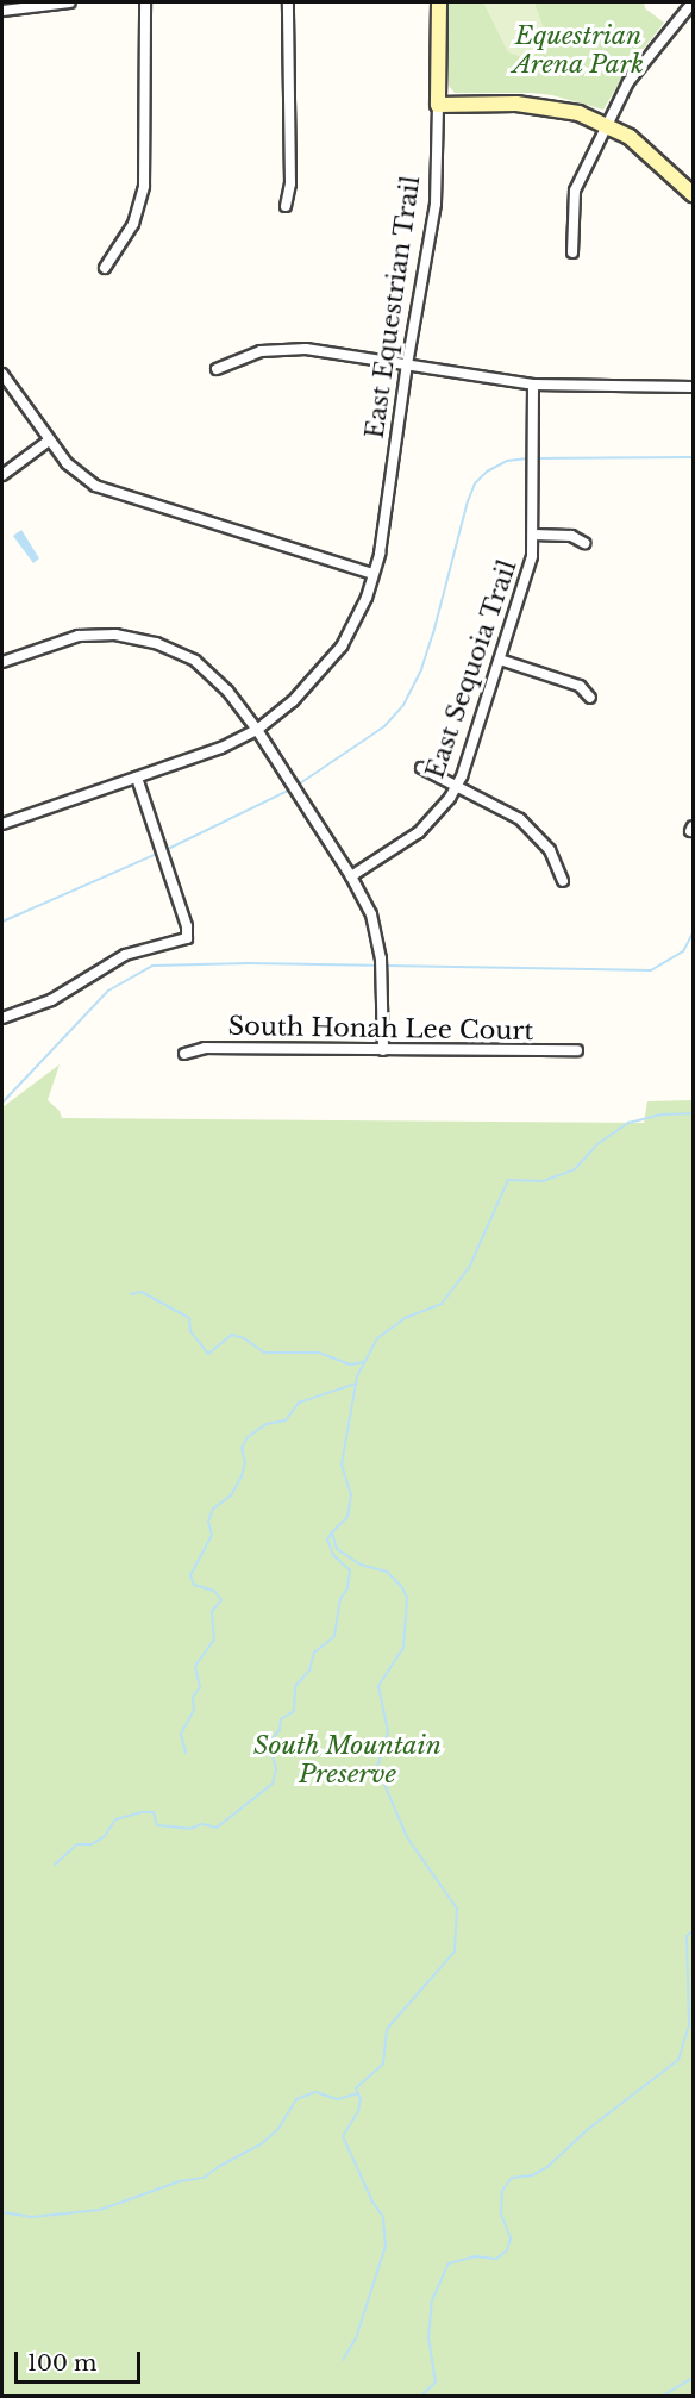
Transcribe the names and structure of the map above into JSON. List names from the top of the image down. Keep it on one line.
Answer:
{"streets":{"street":["East Equestrian Trail","East Sequoia Trail","South Honah Lee Court"]},"parks":["Equestrian Arena Park","South Mountain Preserve"],"scale_bar":"100 m"}
